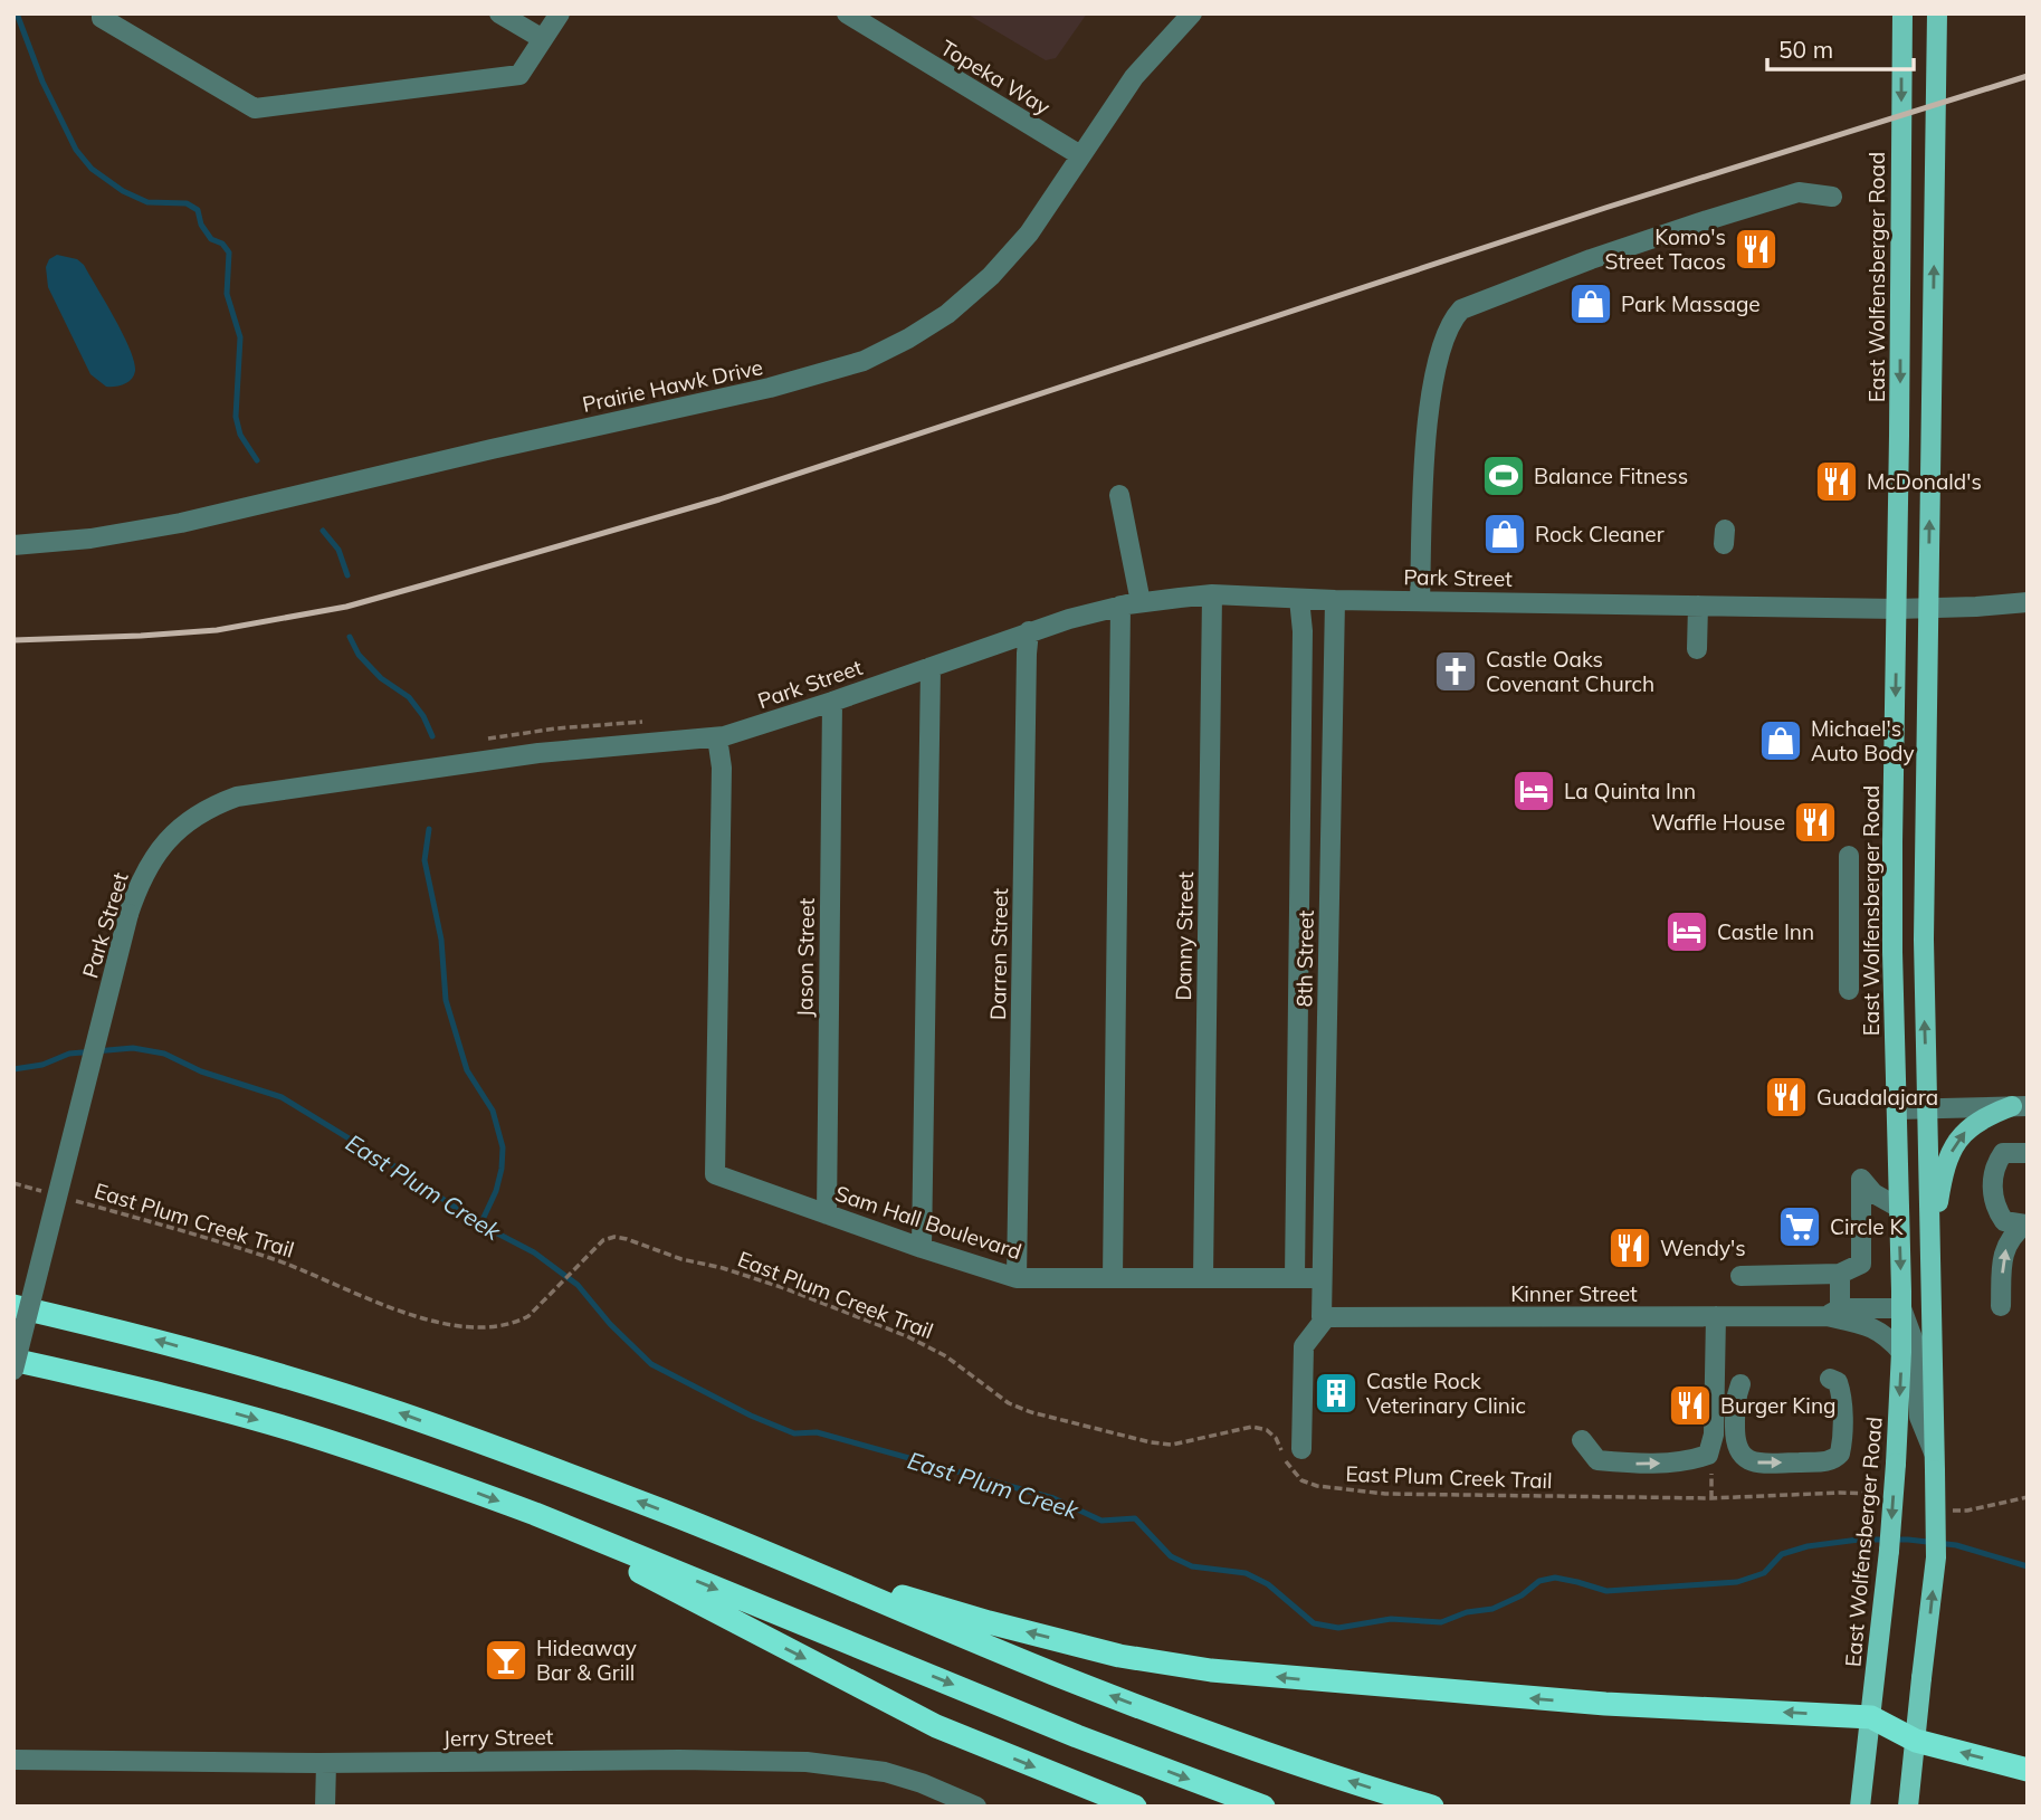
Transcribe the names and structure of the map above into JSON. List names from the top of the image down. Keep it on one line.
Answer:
{"streets":{"main road":["East Wolfensberger Road"],"street":["Topeka Way","Prairie Hawk Drive","Park Street","Danny Street","Darren Street","Jason Street","8th Street","Sam Hall Boulevard","Kinner Street","Jerry Street"],"path":["East Plum Creek Trail"]},"crossings":[["Topeka Way","Prairie Hawk Drive"],["East Wolfensberger Road","Park Street"],["East Wolfensberger Road","Kinner Street"],["Park Street","Danny Street"],["Park Street","Darren Street"],["Park Street","Jason Street"],["Park Street","8th Street"],["Park Street","Sam Hall Boulevard"],["Danny Street","Sam Hall Boulevard"],["Darren Street","Sam Hall Boulevard"],["Jason Street","Sam Hall Boulevard"],["8th Street","Sam Hall Boulevard"],["8th Street","Kinner Street"]],"water":["East Plum Creek"],"places":{"restaurant":["Komo's Street Tacos","McDonald's","Waffle House","Guadalajara","Wendy's","Burger King"],"shop":["Park Massage","Rock Cleaner","Michael's Auto Body"],"sports":["Balance Fitness"],"church":["Castle Oaks Covenant Church"],"hotel":["La Quinta Inn","Castle Inn"],"supermarket":["Circle K"],"building":["Castle Rock Veterinary Clinic"],"bar":["Hideaway Bar & Grill"]},"scale_bar":"50 m"}
